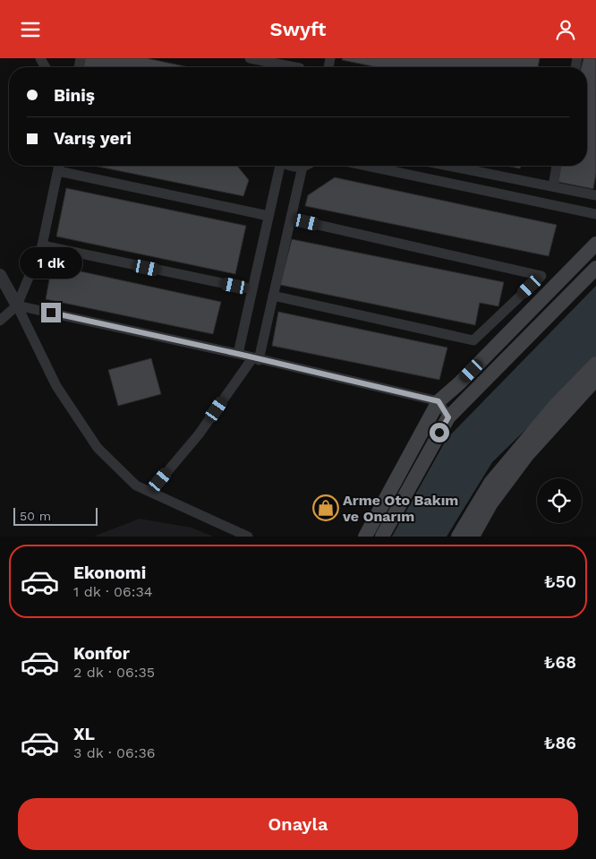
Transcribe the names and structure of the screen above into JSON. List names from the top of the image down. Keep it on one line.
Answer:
{"places":{"shop":["Arme Oto Bakım ve Onarım"]},"scale_bar":"50 m","page":{"header":"Swyft","banner":["Biniş","Varış yeri"],"bubble":"1 dk","scale":"50 m","list":[{"name":"Ekonomi","note":"1 dk · 06:34","value":"₺50"},{"name":"Konfor","note":"2 dk · 06:35","value":"₺68"},{"name":"XL","note":"3 dk · 06:36","value":"₺86"}],"buttons":"Onayla"}}
